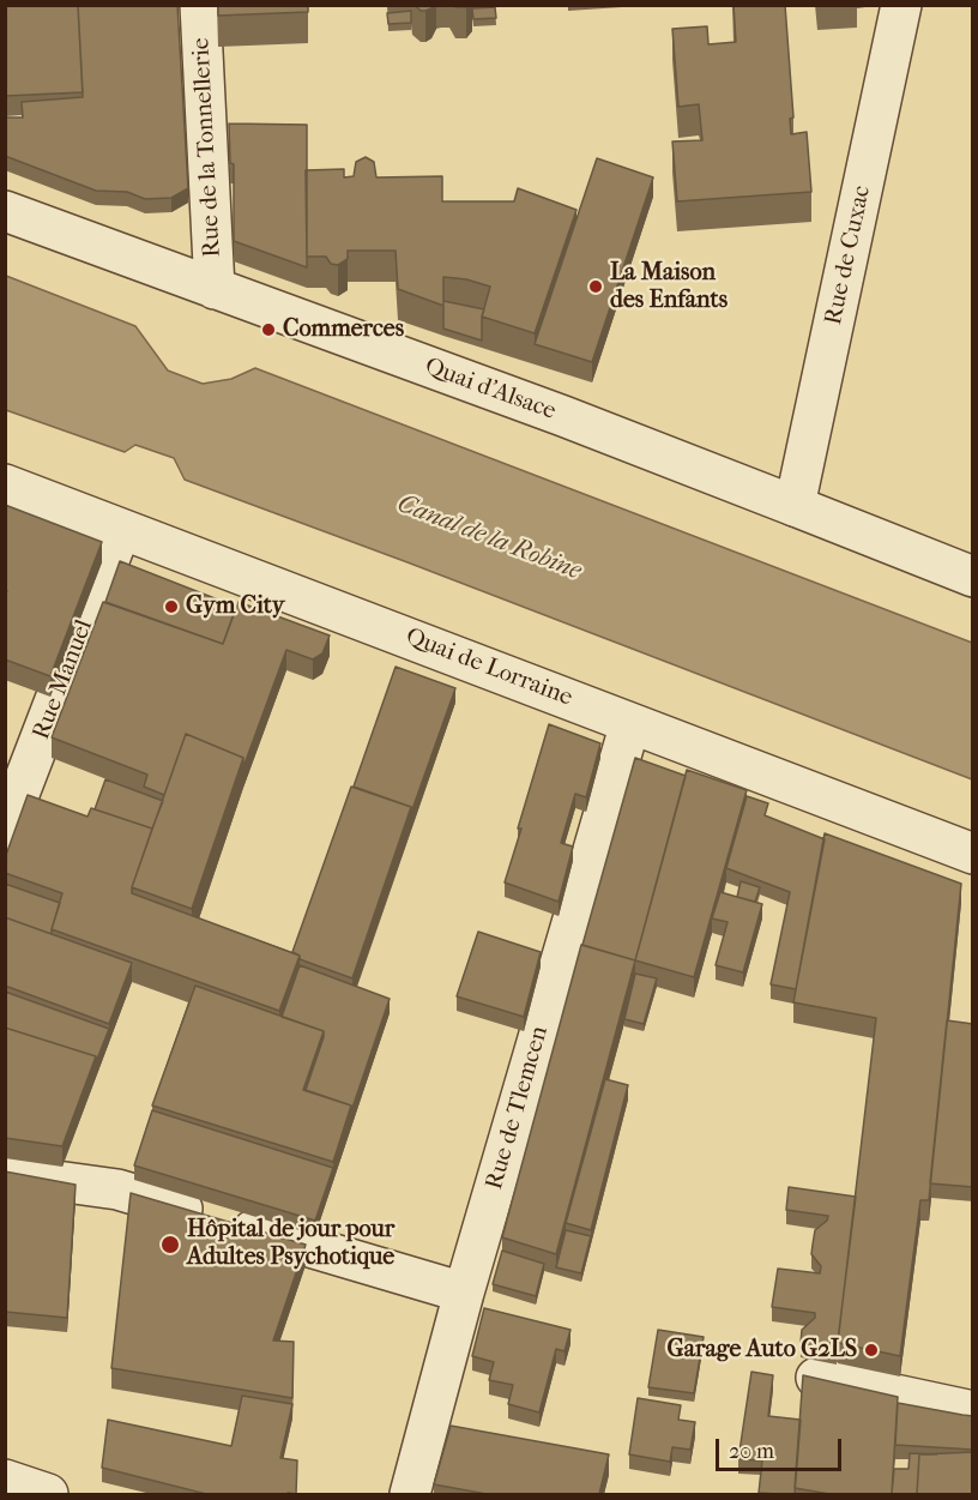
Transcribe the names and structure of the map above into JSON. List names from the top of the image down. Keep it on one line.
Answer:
{"streets":{"street":["Rue de la Tonnellerie","Rue de Cuxac","Quai d'Alsace","Quai de Lorraine","Rue Manuel","Rue de Tlemcen"]},"crossings":[["Rue de la Tonnellerie","Quai d'Alsace"],["Rue de Cuxac","Quai d'Alsace"],["Quai de Lorraine","Rue Manuel"],["Quai de Lorraine","Rue de Tlemcen"]],"water":["Canal de la Robine"],"places":["La Maison des Enfants","Commerces","Gym City","Hôpital de jour pour Adultes Psychotique","Garage Auto G2LS"],"scale_bar":"20 m"}
